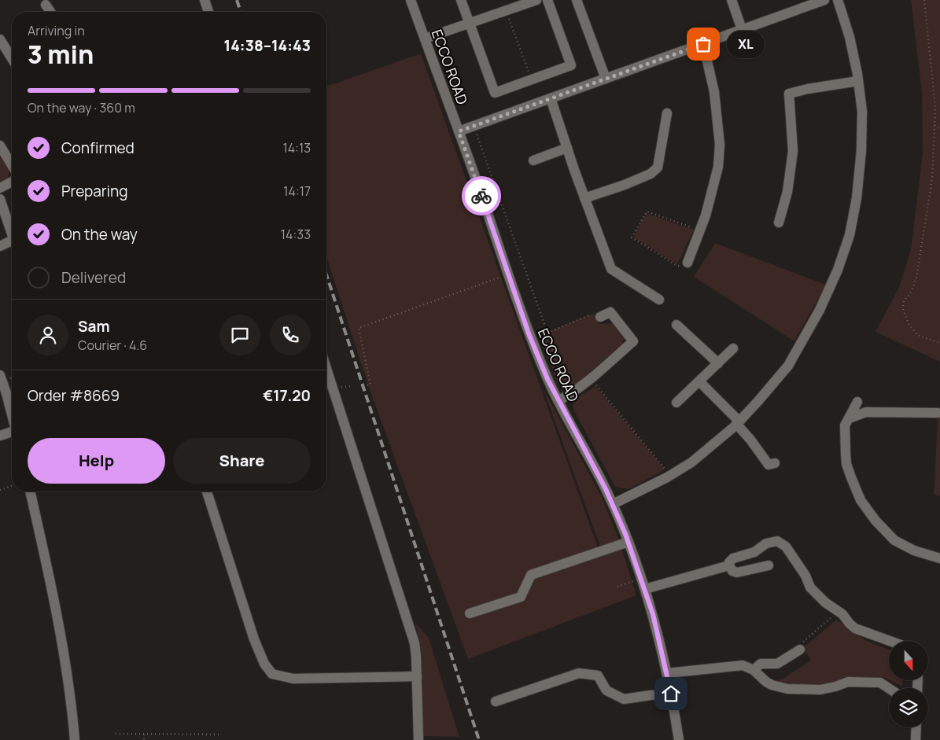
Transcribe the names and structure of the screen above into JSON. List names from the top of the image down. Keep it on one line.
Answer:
{"streets":{"street":["ECCO ROAD"]},"places":["XL"],"north":"bottom","page":{"heading":["3 min","Arriving in","14:38–14:43"],"panel":["Sam","Courier · 4.6","Order #8669","€17.20"],"bubble":"XL","bar":"On the way · 360 m","list":[["Confirmed","14:13"],["Preparing","14:17"],["On the way","14:33"],"Delivered"],"buttons":["Help","Share"]}}
